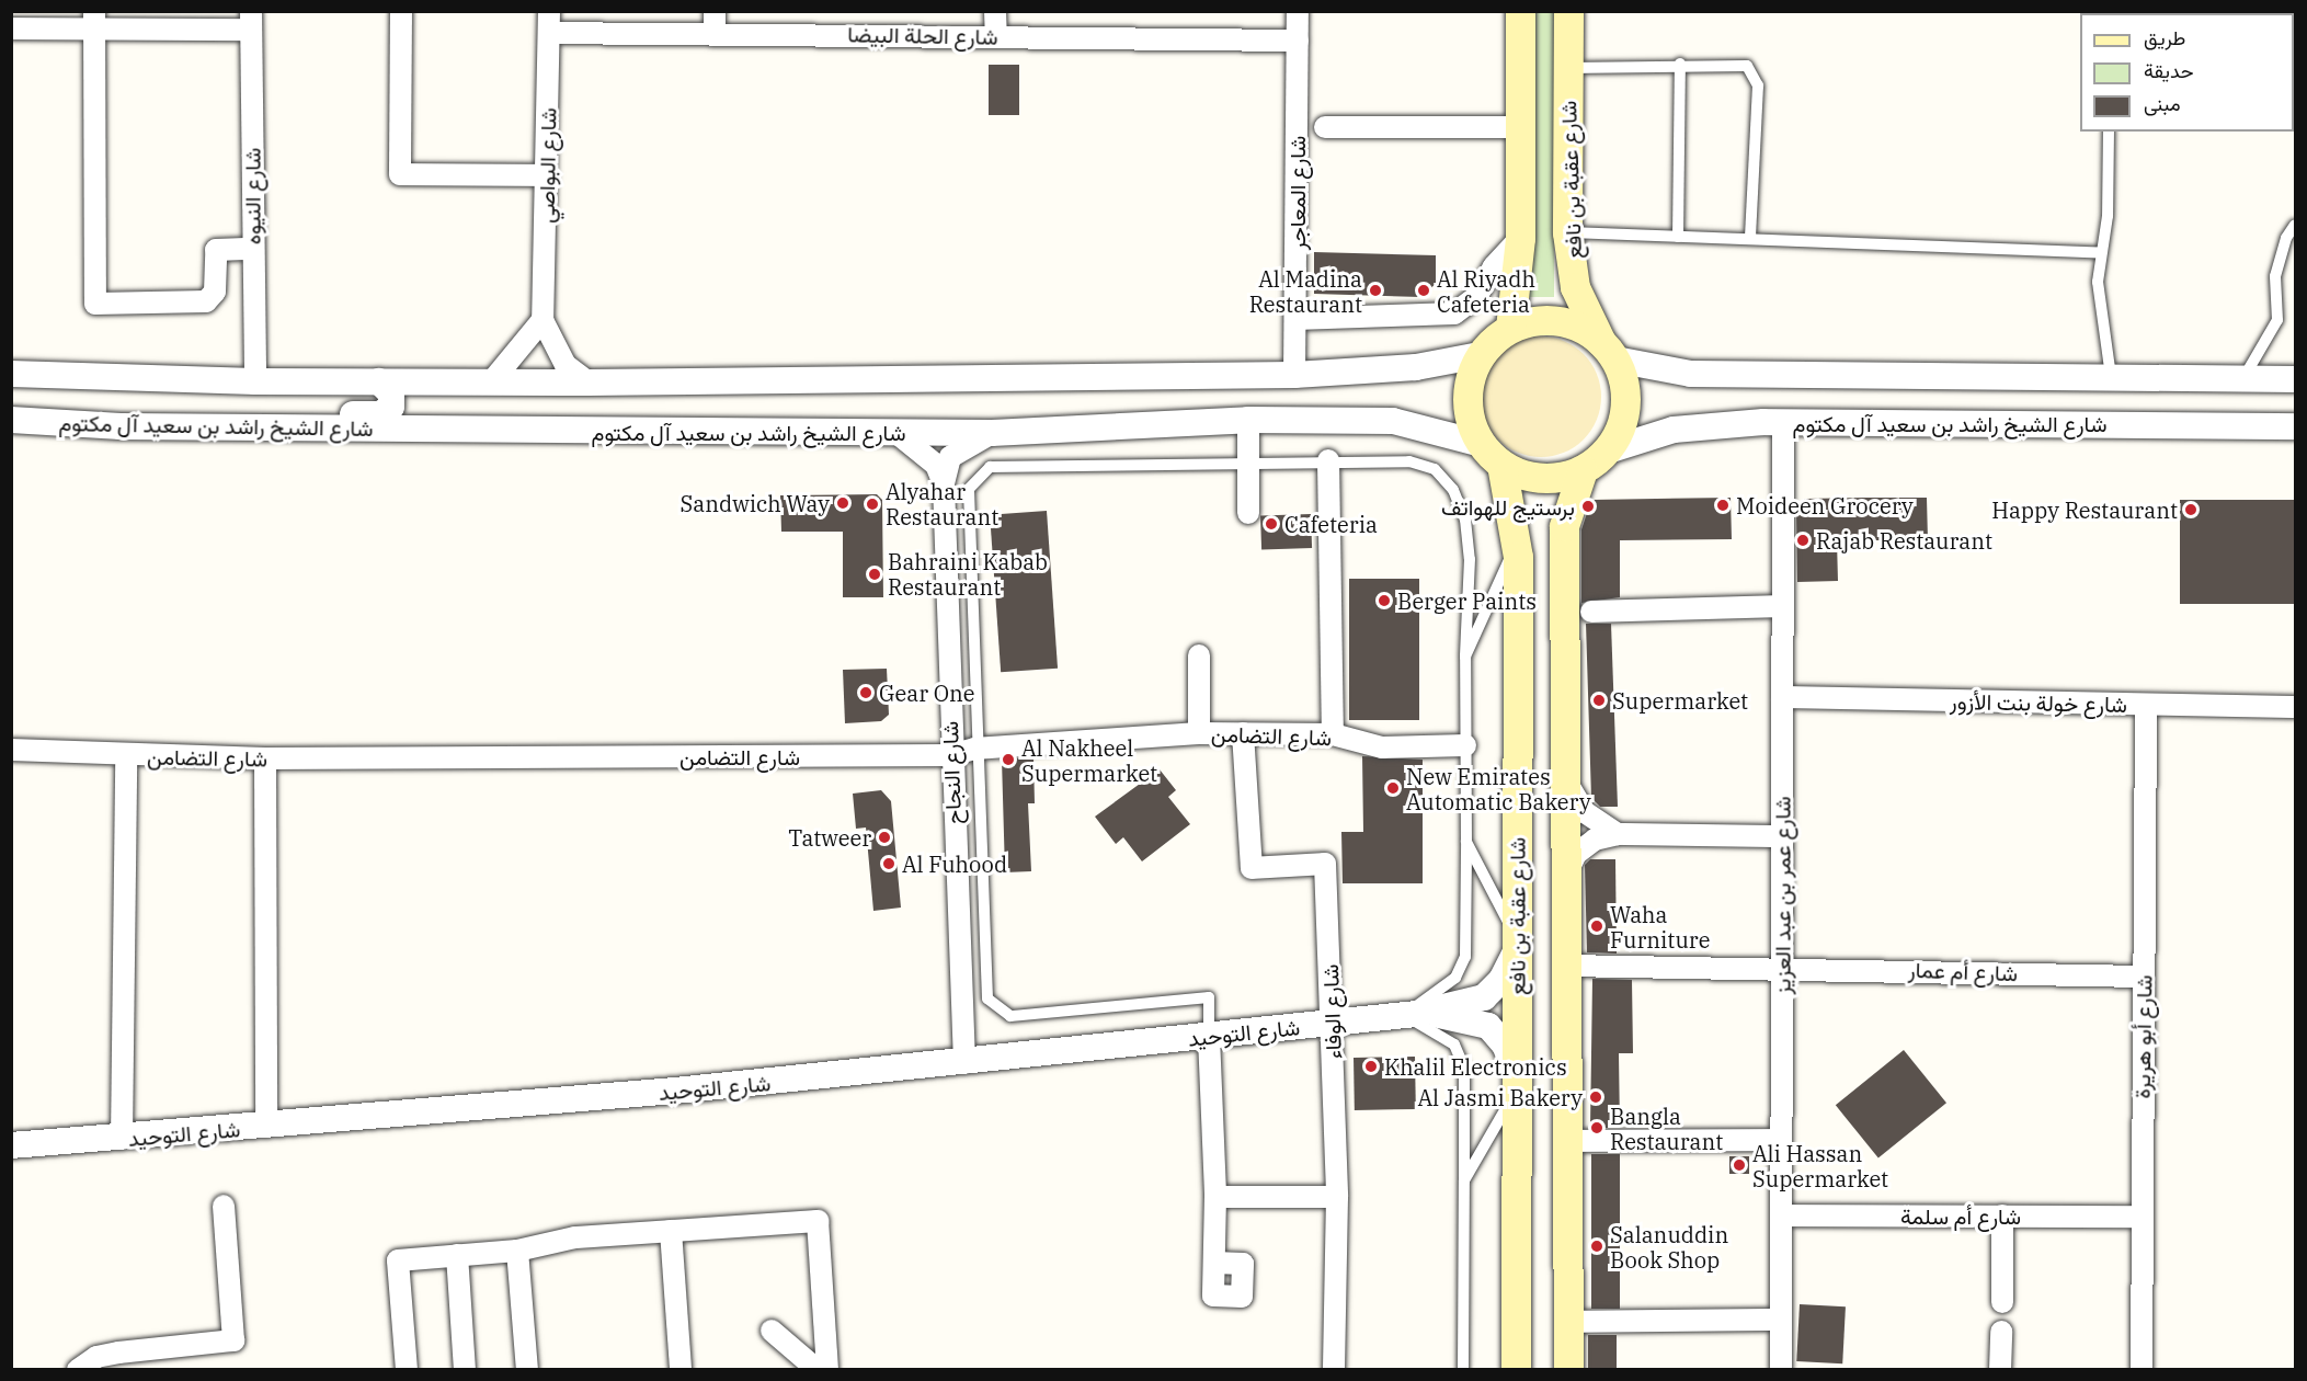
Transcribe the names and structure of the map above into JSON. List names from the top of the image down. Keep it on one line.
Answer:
{"streets":{"main road":["شارع عقبة بن نافع"],"street":["شارع الحلة البيضا","شارع البواصي","شارع المعاجر","شارع النيوه","شارع الشيخ راشد بن سعيد آل مكتوم","شارع خولة بنت الأزور","شارع التضامن","شارع النجاح","شارع عمر بن عبد العزيز","شارع أم عمار","شارع الوفاء","شارع التوحيد","شارع أبو هريرة","شارع أم سلمة"]},"crossings":[["شارع الحلة البيضا","شارع البواصي"],["شارع الحلة البيضا","شارع المعاجر"],["شارع البواصي","شارع الشيخ راشد بن سعيد آل مكتوم"],["شارع عقبة بن نافع","شارع الشيخ راشد بن سعيد آل مكتوم"],["شارع عقبة بن نافع","شارع التوحيد"],["شارع المعاجر","شارع الشيخ راشد بن سعيد آل مكتوم"],["شارع النيوه","شارع الشيخ راشد بن سعيد آل مكتوم"],["شارع الشيخ راشد بن سعيد آل مكتوم","شارع النجاح"],["شارع الشيخ راشد بن سعيد آل مكتوم","شارع عمر بن عبد العزيز"],["شارع خولة بنت الأزور","شارع عمر بن عبد العزيز"],["شارع خولة بنت الأزور","شارع أبو هريرة"],["شارع التضامن","شارع النجاح"],["شارع التضامن","شارع الوفاء"],["شارع النجاح","شارع التوحيد"],["شارع عمر بن عبد العزيز","شارع أم عمار"],["شارع عمر بن عبد العزيز","شارع أم سلمة"],["شارع أم عمار","شارع أبو هريرة"],["شارع الوفاء","شارع التوحيد"],["شارع أبو هريرة","شارع أم سلمة"]],"places":["Al Madina Restaurant","Al Riyadh Cafeteria","Sandwich Way","Alyahar Restaurant","Moideen Grocery","برستيج للهواتف","Happy Restaurant","Cafeteria","Rajab Restaurant","Bahraini Kabab Restaurant","Berger Paints","Gear One","Supermarket","Al Nakheel Supermarket","New Emirates Automatic Bakery","Tatweer","Al Fuhood","Waha Furniture","Khalil Electronics","Al Jasmi Bakery","Bangla Restaurant","Ali Hassan Supermarket","Salanuddin Book Shop"],"legend":["طريق","حديقة","مبنى"]}
